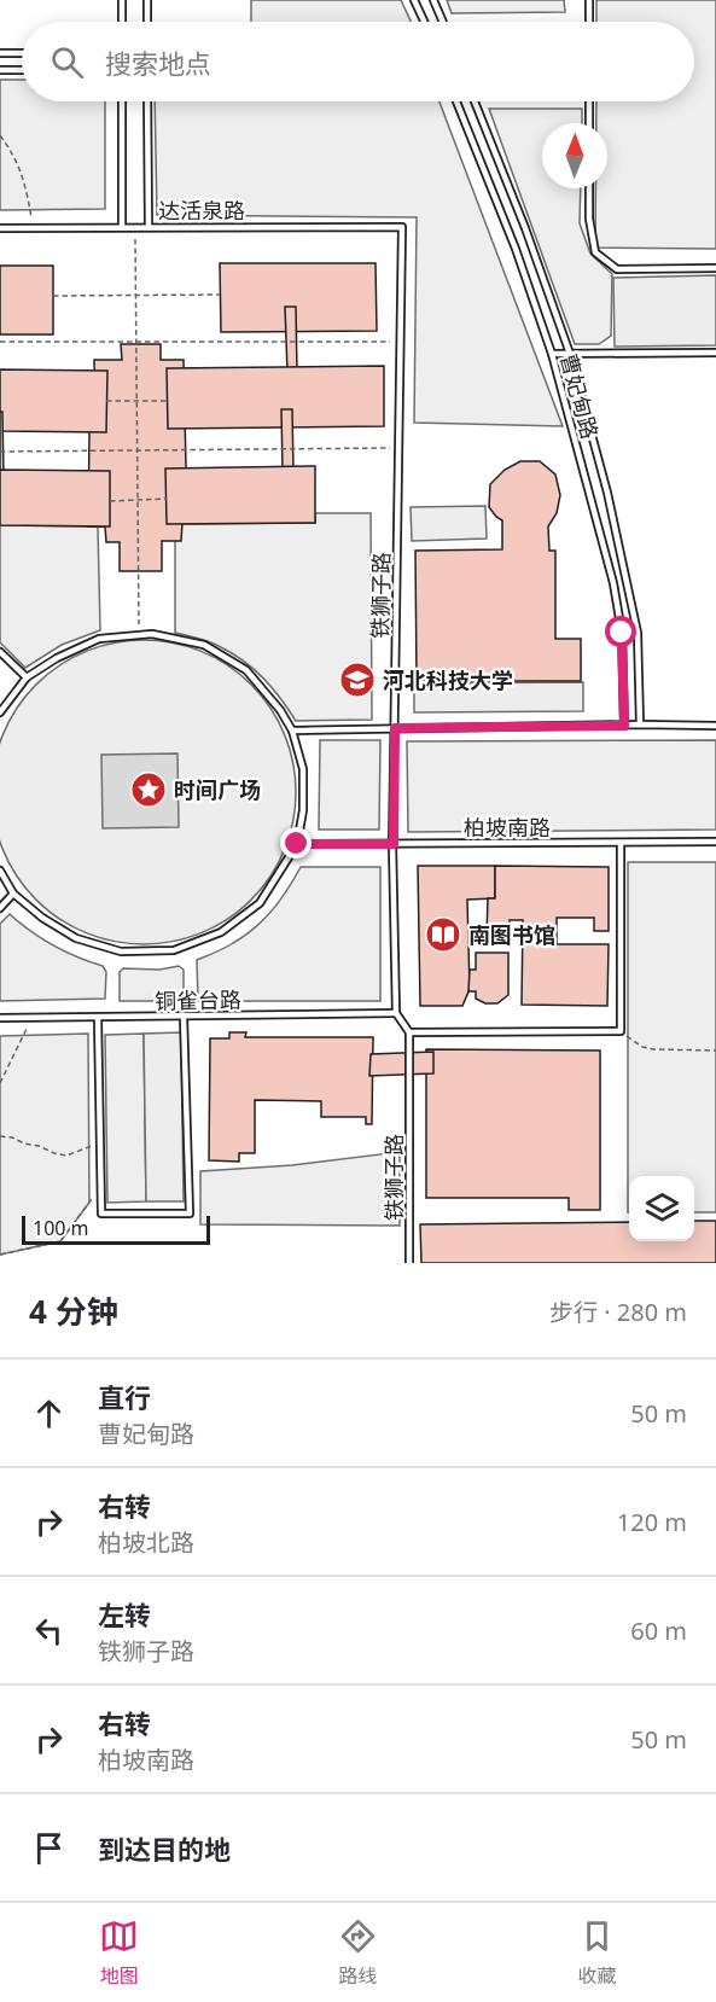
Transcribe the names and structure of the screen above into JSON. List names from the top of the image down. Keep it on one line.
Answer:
{"streets":{"lane":["达活泉路","曹妃甸路","铁狮子路","柏坡南路","铜雀台路"]},"crossings":[["达活泉路","铁狮子路"],["铁狮子路","柏坡南路"],["铁狮子路","铜雀台路"]],"places":{"school or university":["河北科技大学"],"place":["时间广场"],"library":["南图书馆"]},"scale_bar":"100 m","north":"top","page":{"search":"搜索地点","scale":"100 m","heading":["4 分钟","步行 · 280 m"],"list":[["直行","曹妃甸路","50 m"],["右转","柏坡北路","120 m"],["左转","铁狮子路","60 m"],["右转","柏坡南路","50 m"],"到达目的地"],"nav":["地图","路线","收藏"]}}
